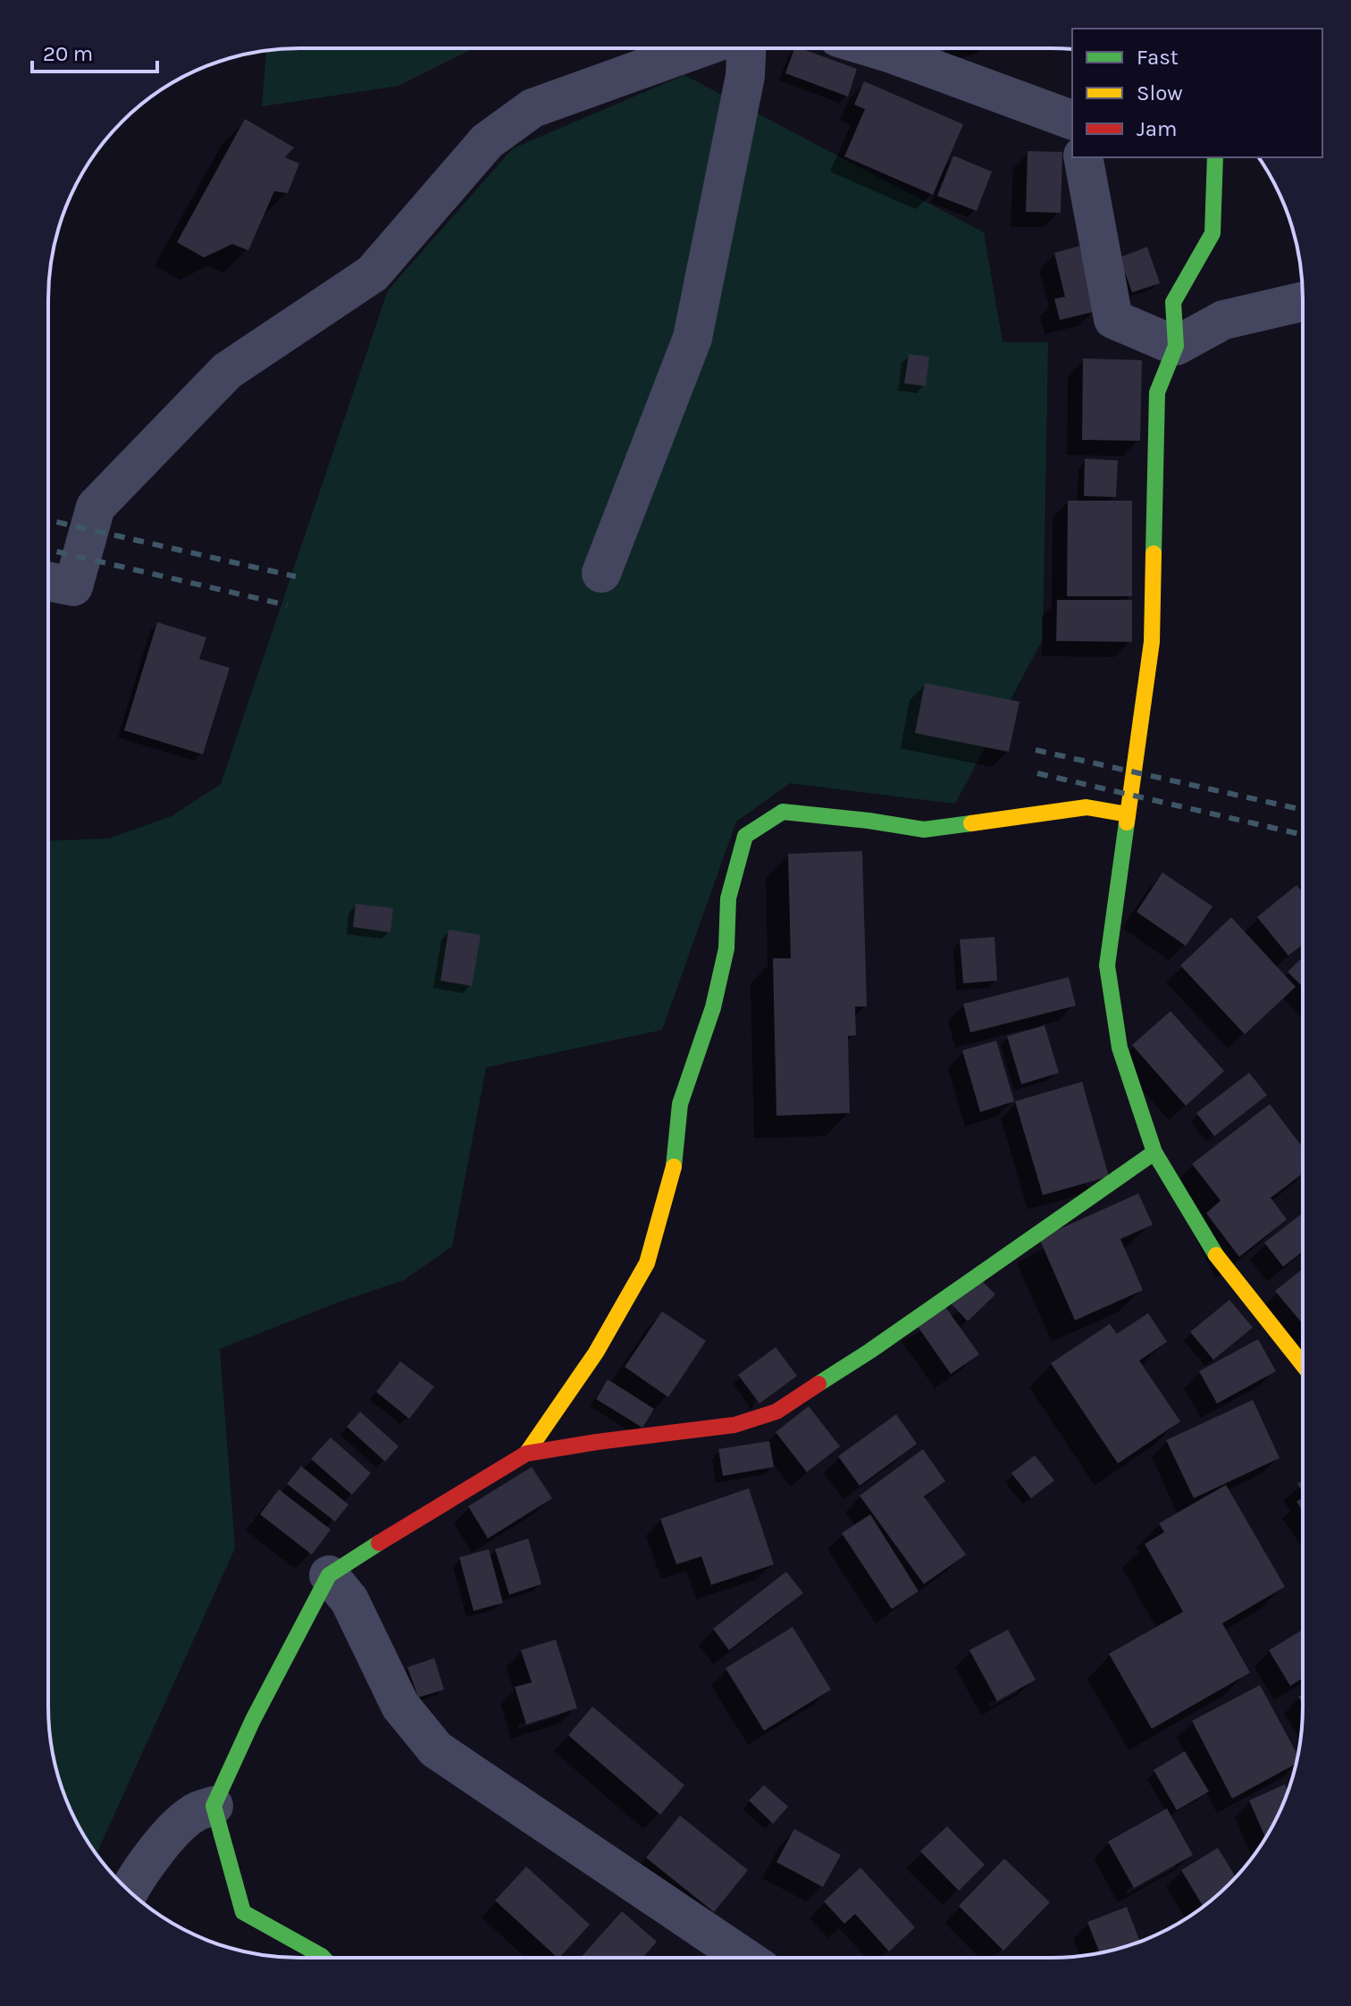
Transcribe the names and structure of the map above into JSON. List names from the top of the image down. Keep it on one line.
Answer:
{"legend":["Fast","Slow","Jam"],"scale_bar":"20 m"}
